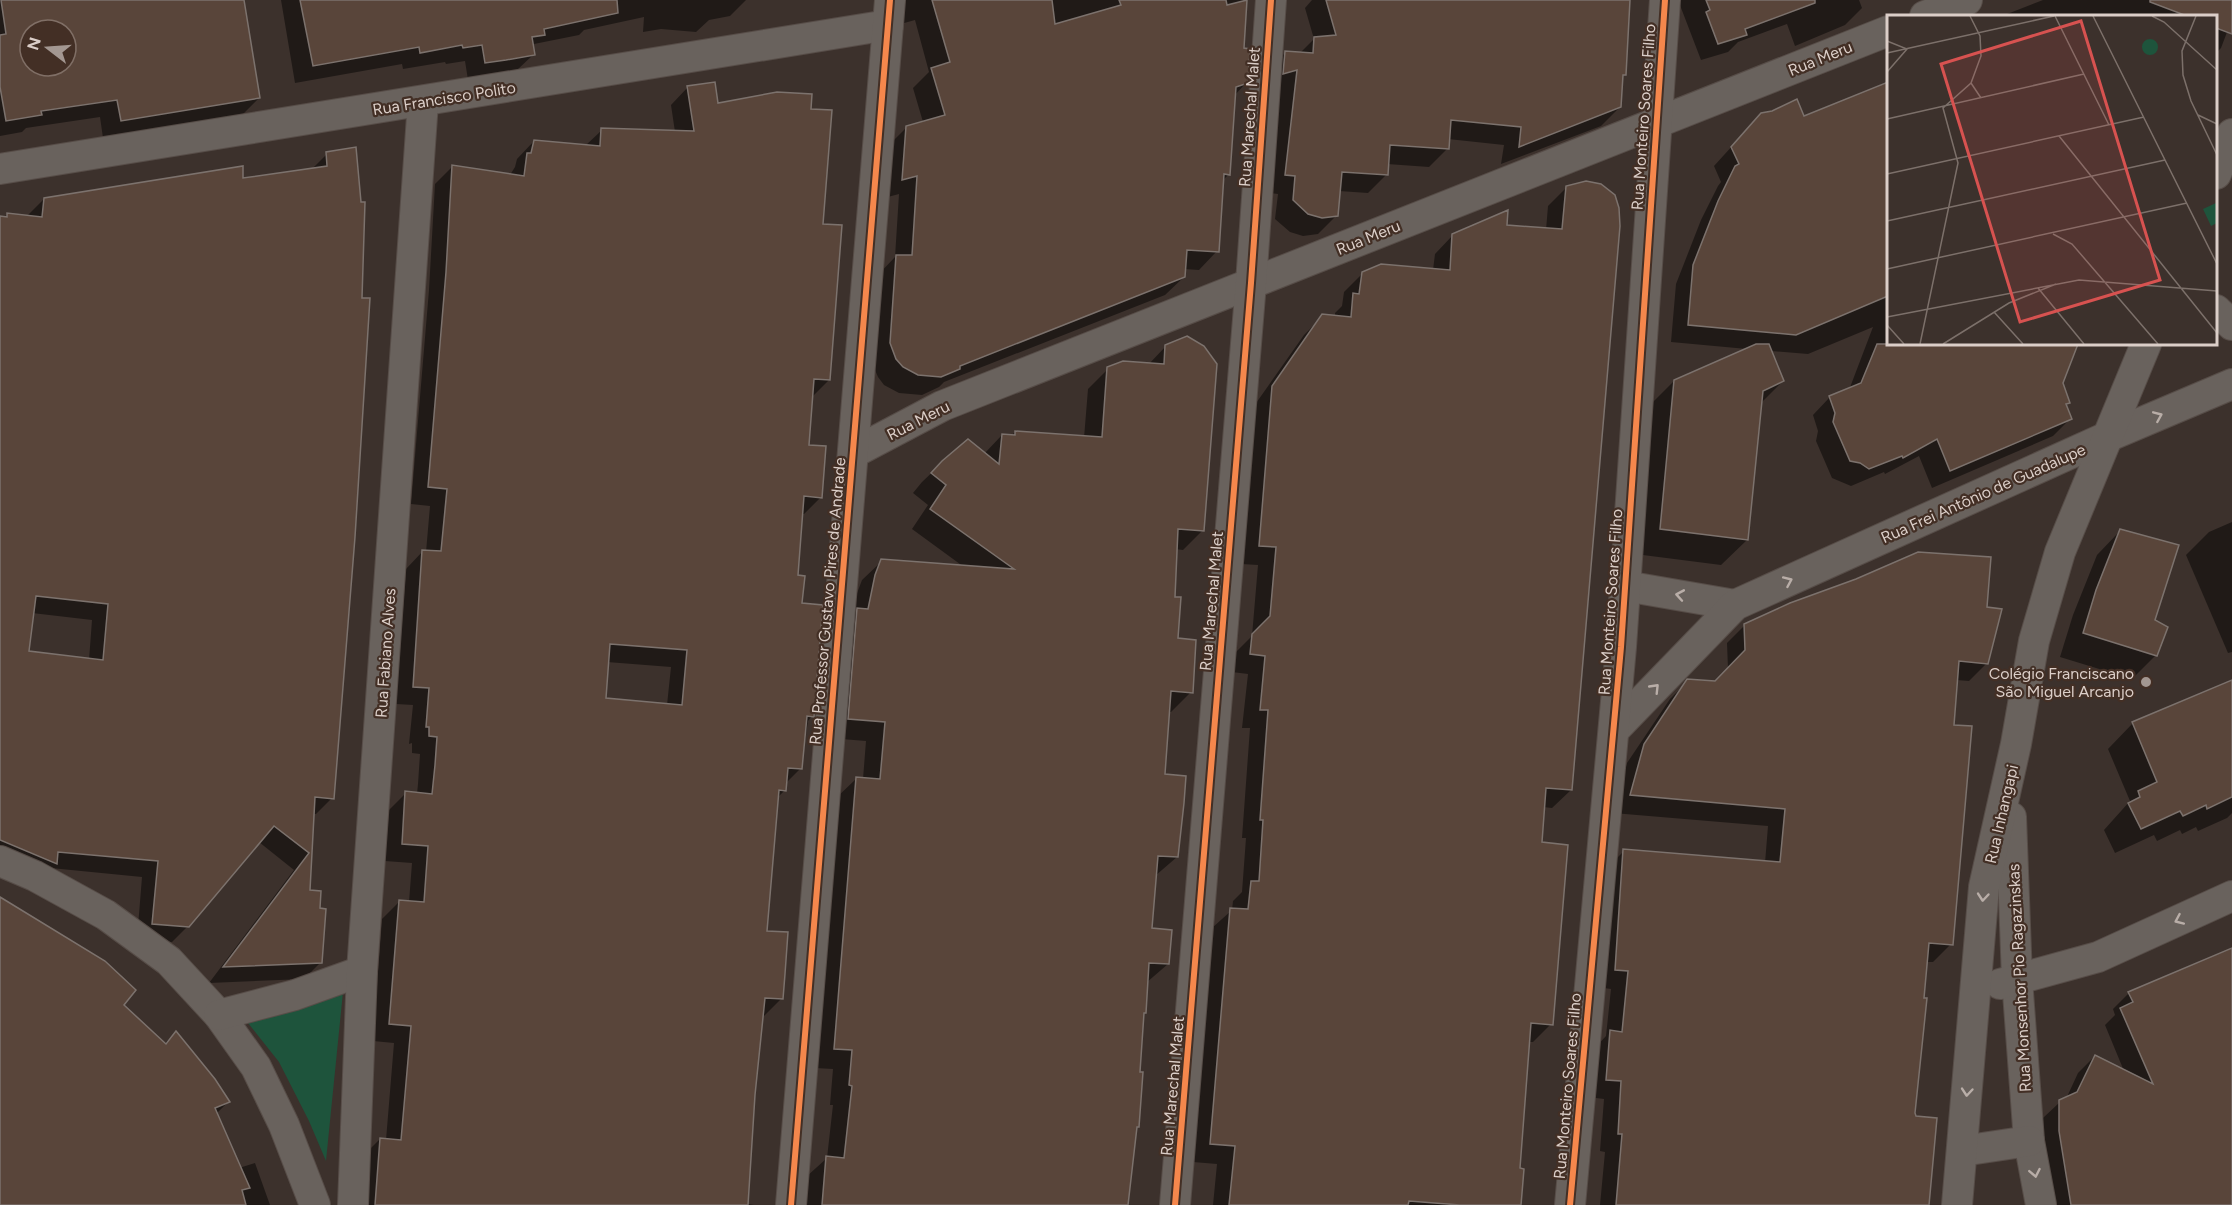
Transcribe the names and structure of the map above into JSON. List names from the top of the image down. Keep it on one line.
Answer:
{"streets":{"street":["Rua Meru","Rua Francisco Polito","Rua Marechal Malet","Rua Monteiro Soares Filho","Rua Frei Antônio de Guadalupe","Rua Professor Gustavo Pires de Andrade","Rua Fabiano Alves","Rua Inhangapi","Rua Monsenhor Pio Ragazinskas"]},"crossings":[["Rua Meru","Rua Marechal Malet"],["Rua Meru","Rua Monteiro Soares Filho"],["Rua Meru","Rua Professor Gustavo Pires de Andrade"],["Rua Francisco Polito","Rua Professor Gustavo Pires de Andrade"],["Rua Francisco Polito","Rua Fabiano Alves"],["Rua Monteiro Soares Filho","Rua Frei Antônio de Guadalupe"],["Rua Frei Antônio de Guadalupe","Rua Inhangapi"],["Rua Inhangapi","Rua Monsenhor Pio Ragazinskas"]],"one_way":["Rua Frei Antônio de Guadalupe","Rua Inhangapi"],"places":["Colégio Franciscano São Miguel Arcanjo"],"north":"left"}
